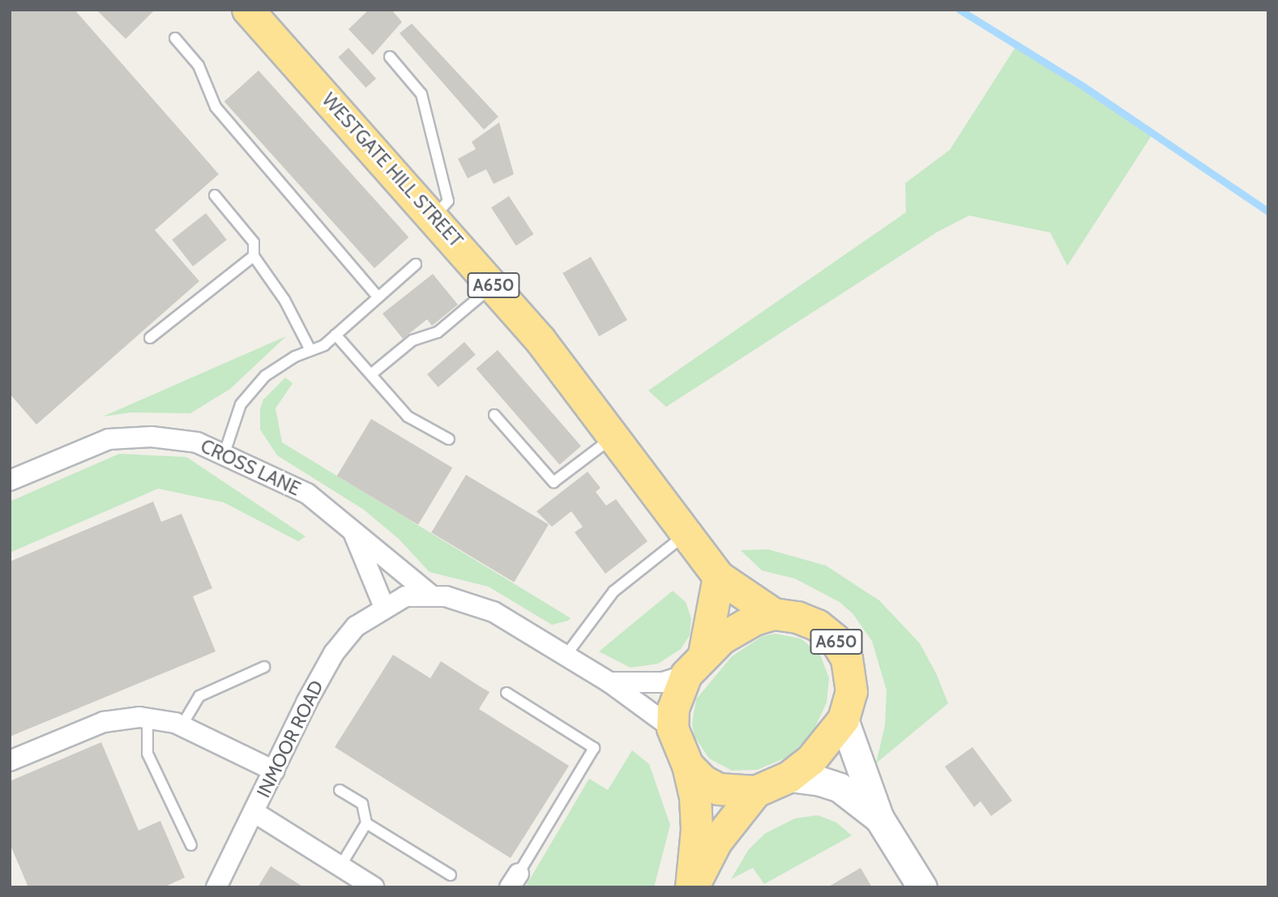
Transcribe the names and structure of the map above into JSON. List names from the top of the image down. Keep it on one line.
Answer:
{"streets":{"highway":["WESTGATE HILL STREET","A650"],"street":["CROSS LANE","INMOOR ROAD"]},"crossings":[["WESTGATE HILL STREET","A650"],["WESTGATE HILL STREET","CROSS LANE"],["A650","CROSS LANE"],["CROSS LANE","INMOOR ROAD"]]}
